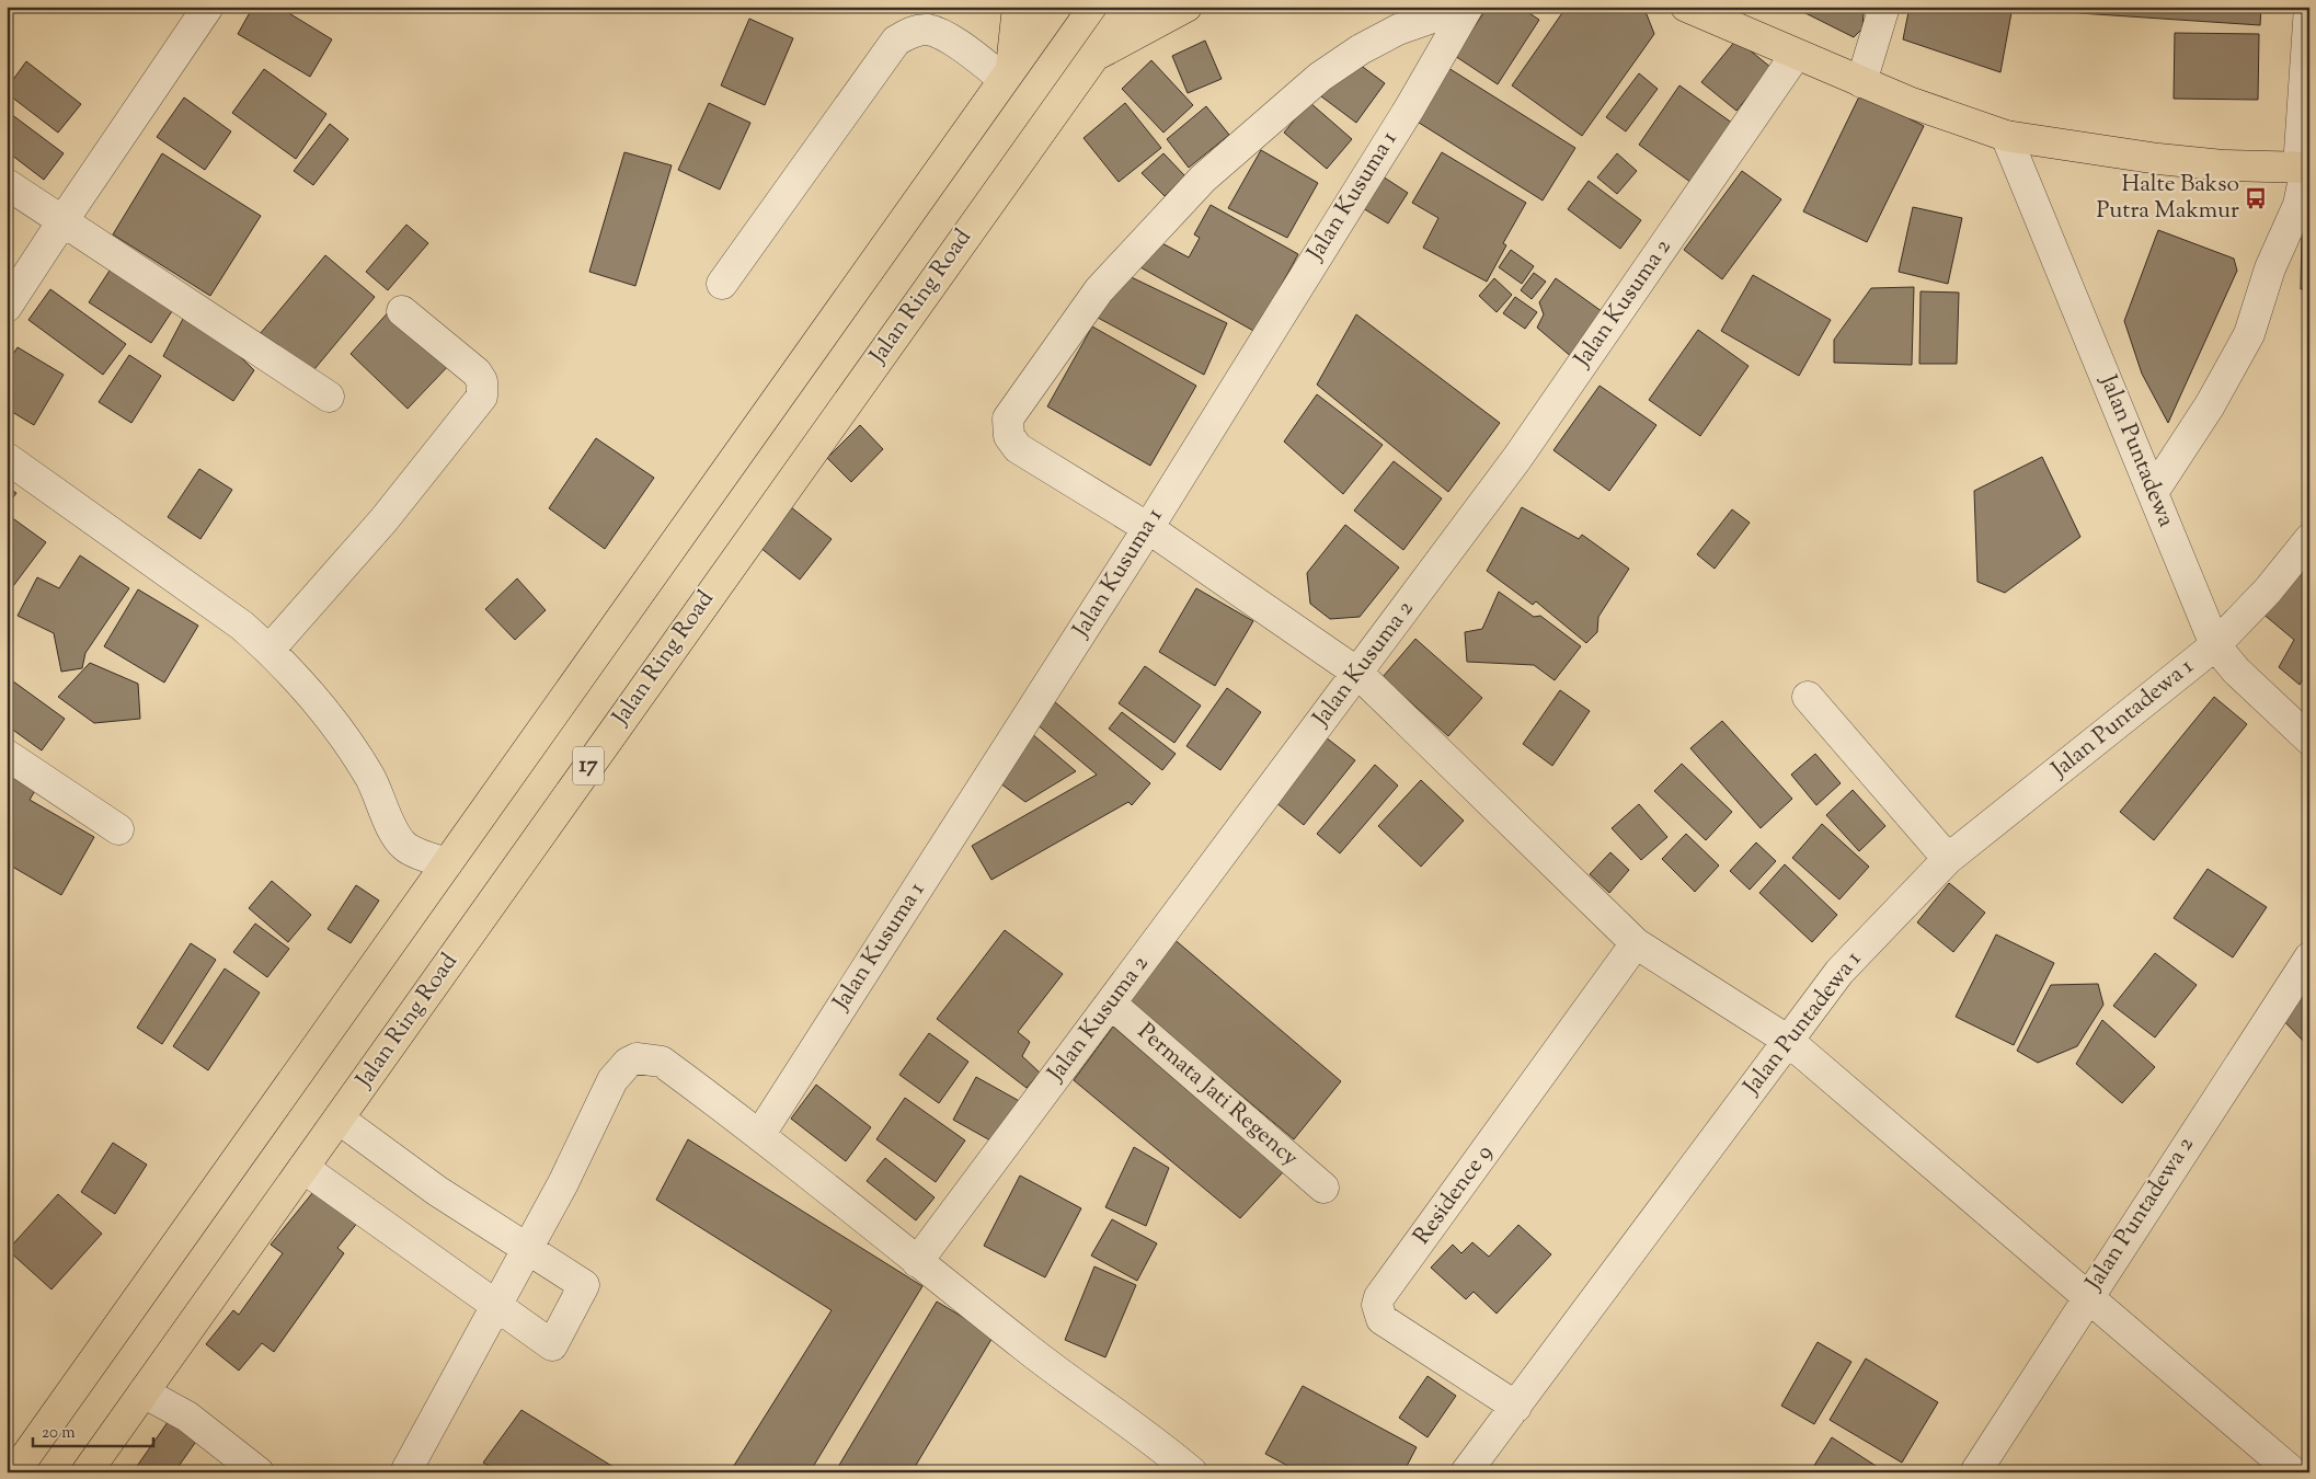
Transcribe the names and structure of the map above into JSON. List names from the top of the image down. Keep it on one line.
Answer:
{"streets":{"main road":["Jalan Ring Road","17"],"street":["Jalan Kusuma 1","Jalan Kusuma 2","Jalan Puntadewa","Jalan Puntadewa 1","Permata Jati Regency","Residence 9","Jalan Puntadewa 2"]},"crossings":[["Jalan Kusuma 2","Permata Jati Regency"],["Jalan Puntadewa","Jalan Puntadewa 1"],["Jalan Puntadewa 1","Residence 9"]],"places":{"bus stop":["Halte Bakso Putra Makmur"]},"scale_bar":"20 m"}
